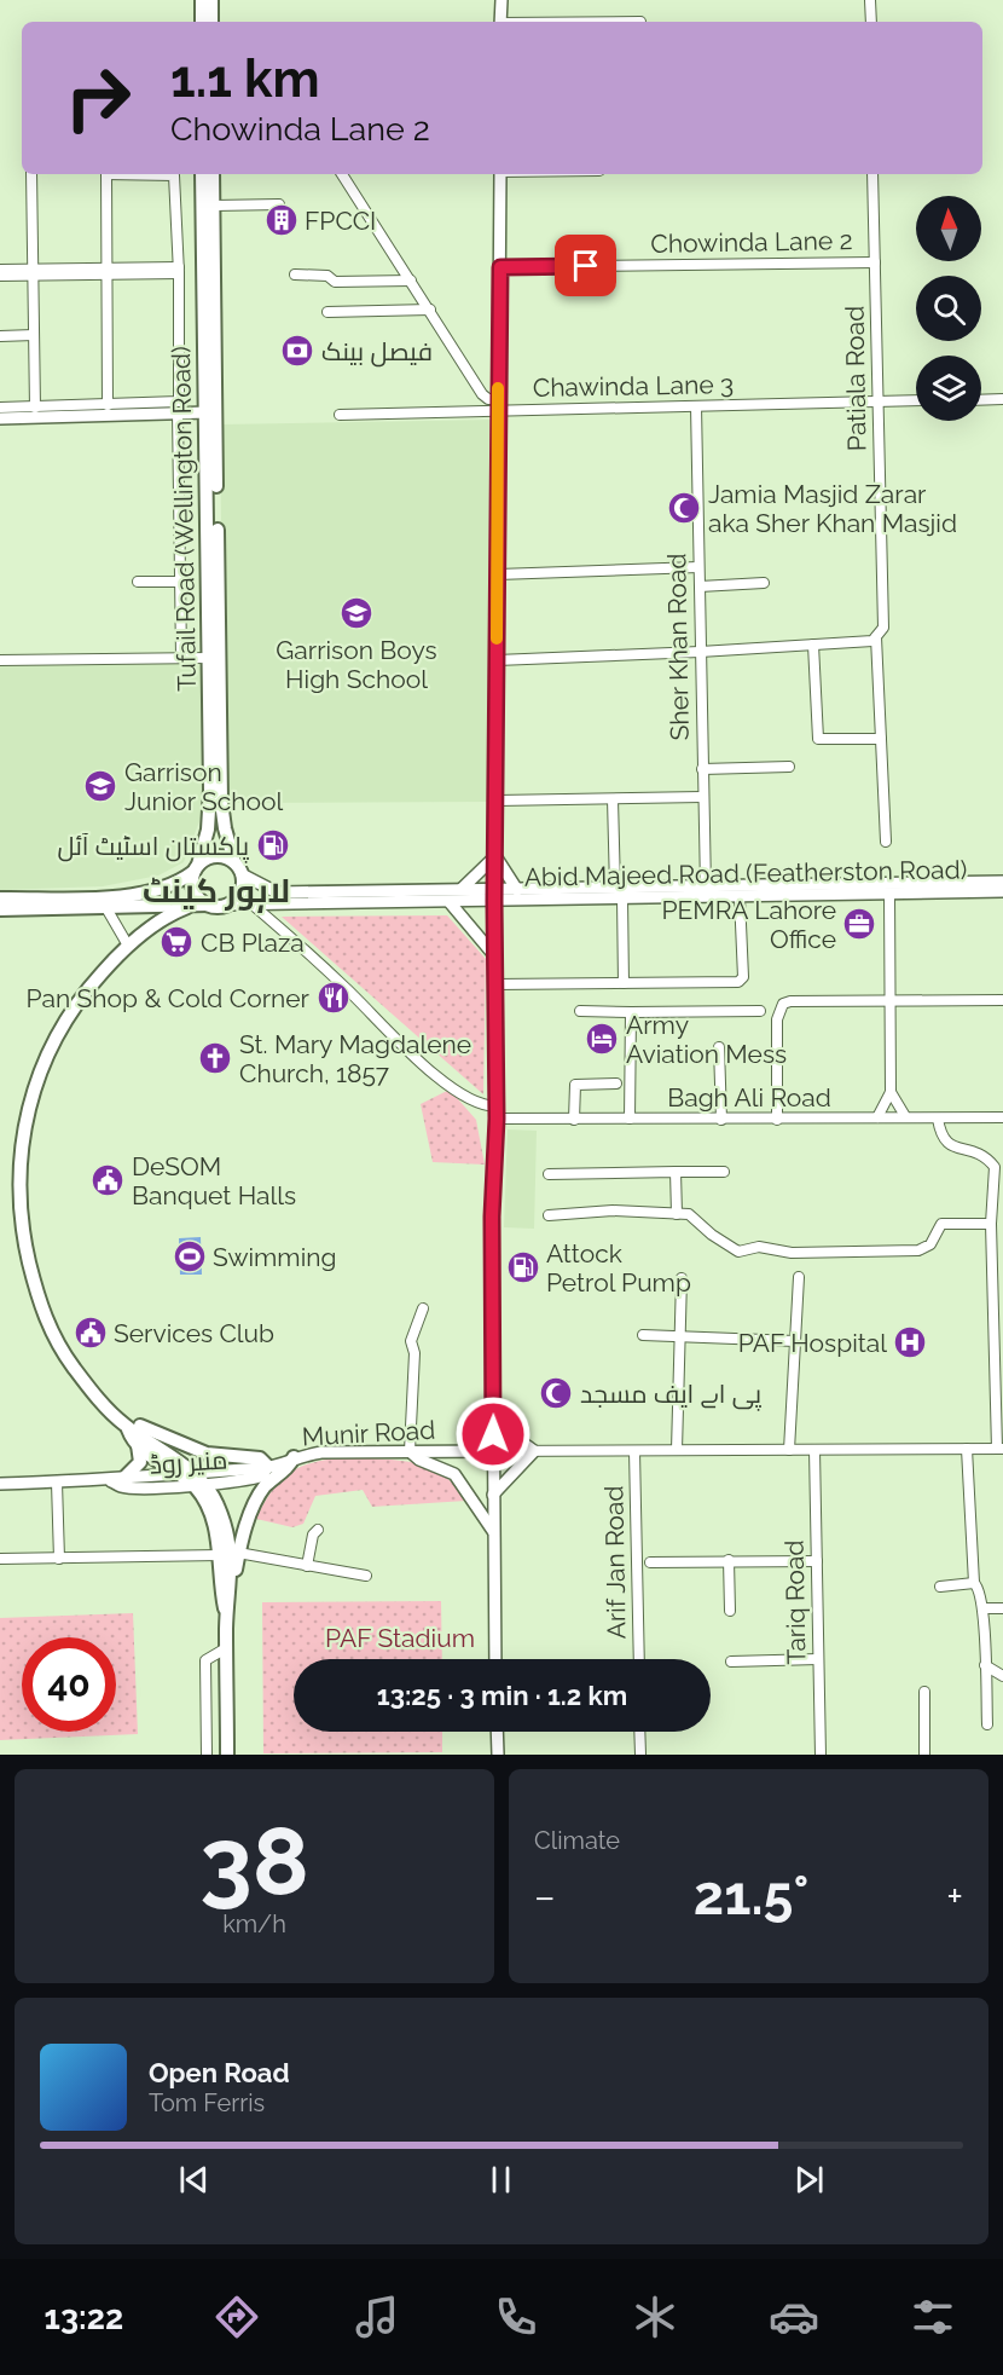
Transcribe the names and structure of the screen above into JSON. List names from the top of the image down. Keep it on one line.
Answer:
{"streets":{"main road":["Tufail Road (Wellington Road)"],"street":["Chowinda Lane 2","Patiala Road","Chawinda Lane 3","Sher Khan Road","Abid Majeed Road (Featherston Road)","Bagh Ali Road","Munir Road","منیر روڈ","Arif Jan Road","Tariq Road"]},"crossings":[["Chowinda Lane 2","Patiala Road"],["Patiala Road","Chawinda Lane 3"],["Chawinda Lane 3","Sher Khan Road"],["Tufail Road (Wellington Road)","Abid Majeed Road (Featherston Road)"],["Sher Khan Road","Abid Majeed Road (Featherston Road)"],["Abid Majeed Road (Featherston Road)","Bagh Ali Road"],["Munir Road","منیر روڈ"],["Munir Road","Arif Jan Road"],["Munir Road","Tariq Road"]],"districts":["لاہور کینٹ"],"parks":["PAF Stadium"],"places":{"building":["FPCCI"],"bank":["فیصل بینک"],"mosque":["Jamia Masjid Zarar aka Sher Khan Masjid","پی اے ایف مسجد"],"school or university":["Garrison Boys High School","Garrison Junior School"],"fuel station":["پاکستان اسٹیٹ آئل","Attock Petrol Pump"],"office":["PEMRA Lahore Office"],"supermarket":["CB Plaza"],"restaurant":["Pan Shop & Cold Corner"],"hotel":["Army Aviation Mess"],"church":["St. Mary Magdalene Church, 1857"],"public building":["DeSOM Banquet Halls","Services Club"],"sports":["Swimming"],"hospital":["PAF Hospital"]},"north":"top","page":{"turn":["1.1 km","Chowinda Lane 2"],"limit":"40","trip":"13:25 · 3 min · 1.2 km","tile":[["38","km/h"],"Climate"],"heat":["−","21.5°","+"],"song":["Open Road","Tom Ferris"],"tabs":"13:22"}}
